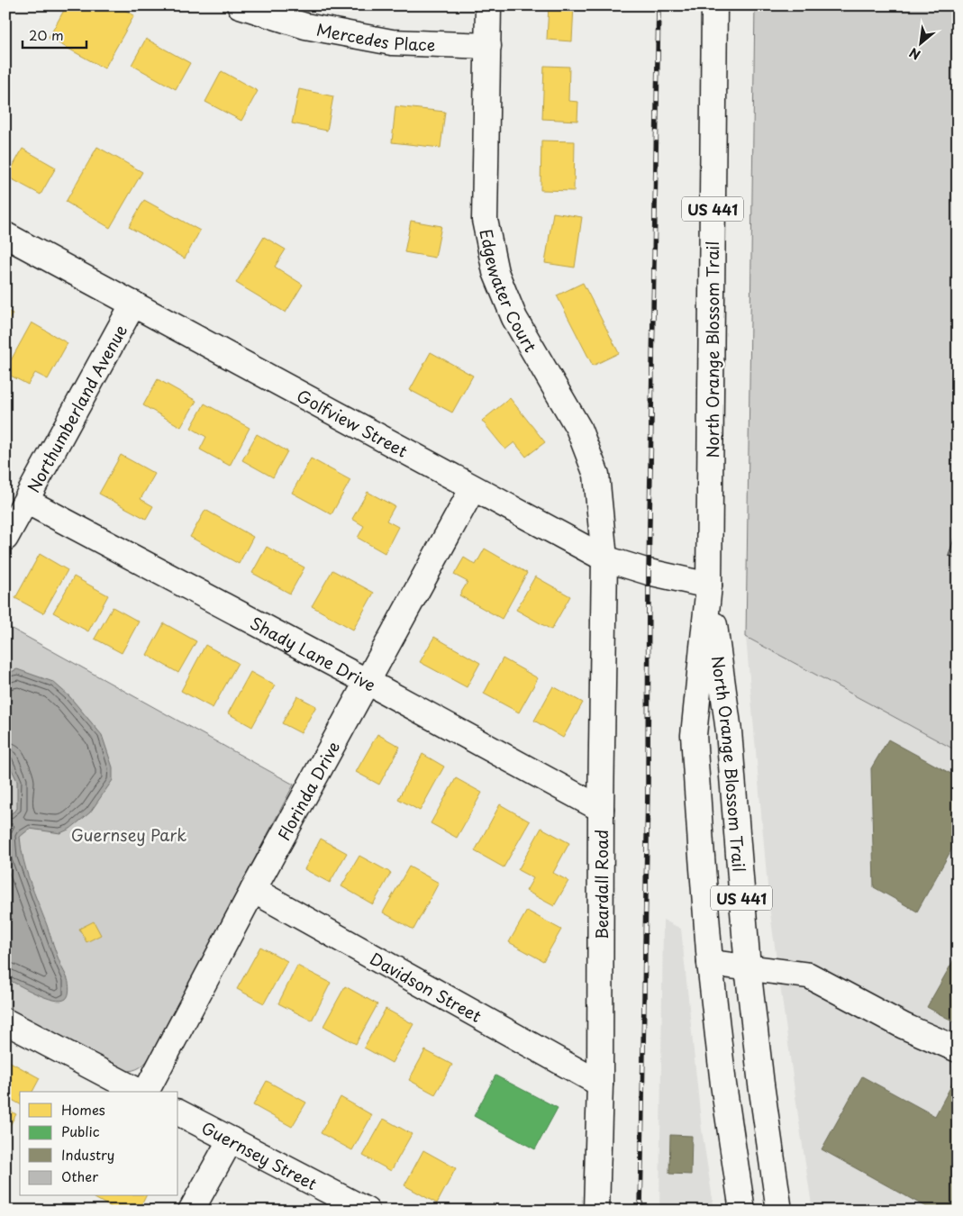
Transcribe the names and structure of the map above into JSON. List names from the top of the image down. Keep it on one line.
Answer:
{"streets":{"street":["Mercedes Place","US 441","Edgewater Court","North Orange Blossom Trail","Northumberland Avenue","Golfview Street","Shady Lane Drive","Florinda Drive","Beardall Road","Davidson Street","Guernsey Street"]},"crossings":[["Mercedes Place","Edgewater Court"],["Edgewater Court","Golfview Street"],["Edgewater Court","Beardall Road"],["North Orange Blossom Trail","Golfview Street"],["Northumberland Avenue","Golfview Street"],["Northumberland Avenue","Shady Lane Drive"],["Golfview Street","Florinda Drive"],["Golfview Street","Beardall Road"],["Shady Lane Drive","Florinda Drive"],["Shady Lane Drive","Beardall Road"],["Florinda Drive","Davidson Street"],["Beardall Road","Davidson Street"]],"parks":["Guernsey Park"],"legend":["Homes","Public","Industry","Other"],"scale_bar":"20 m","north":"bottom left"}
